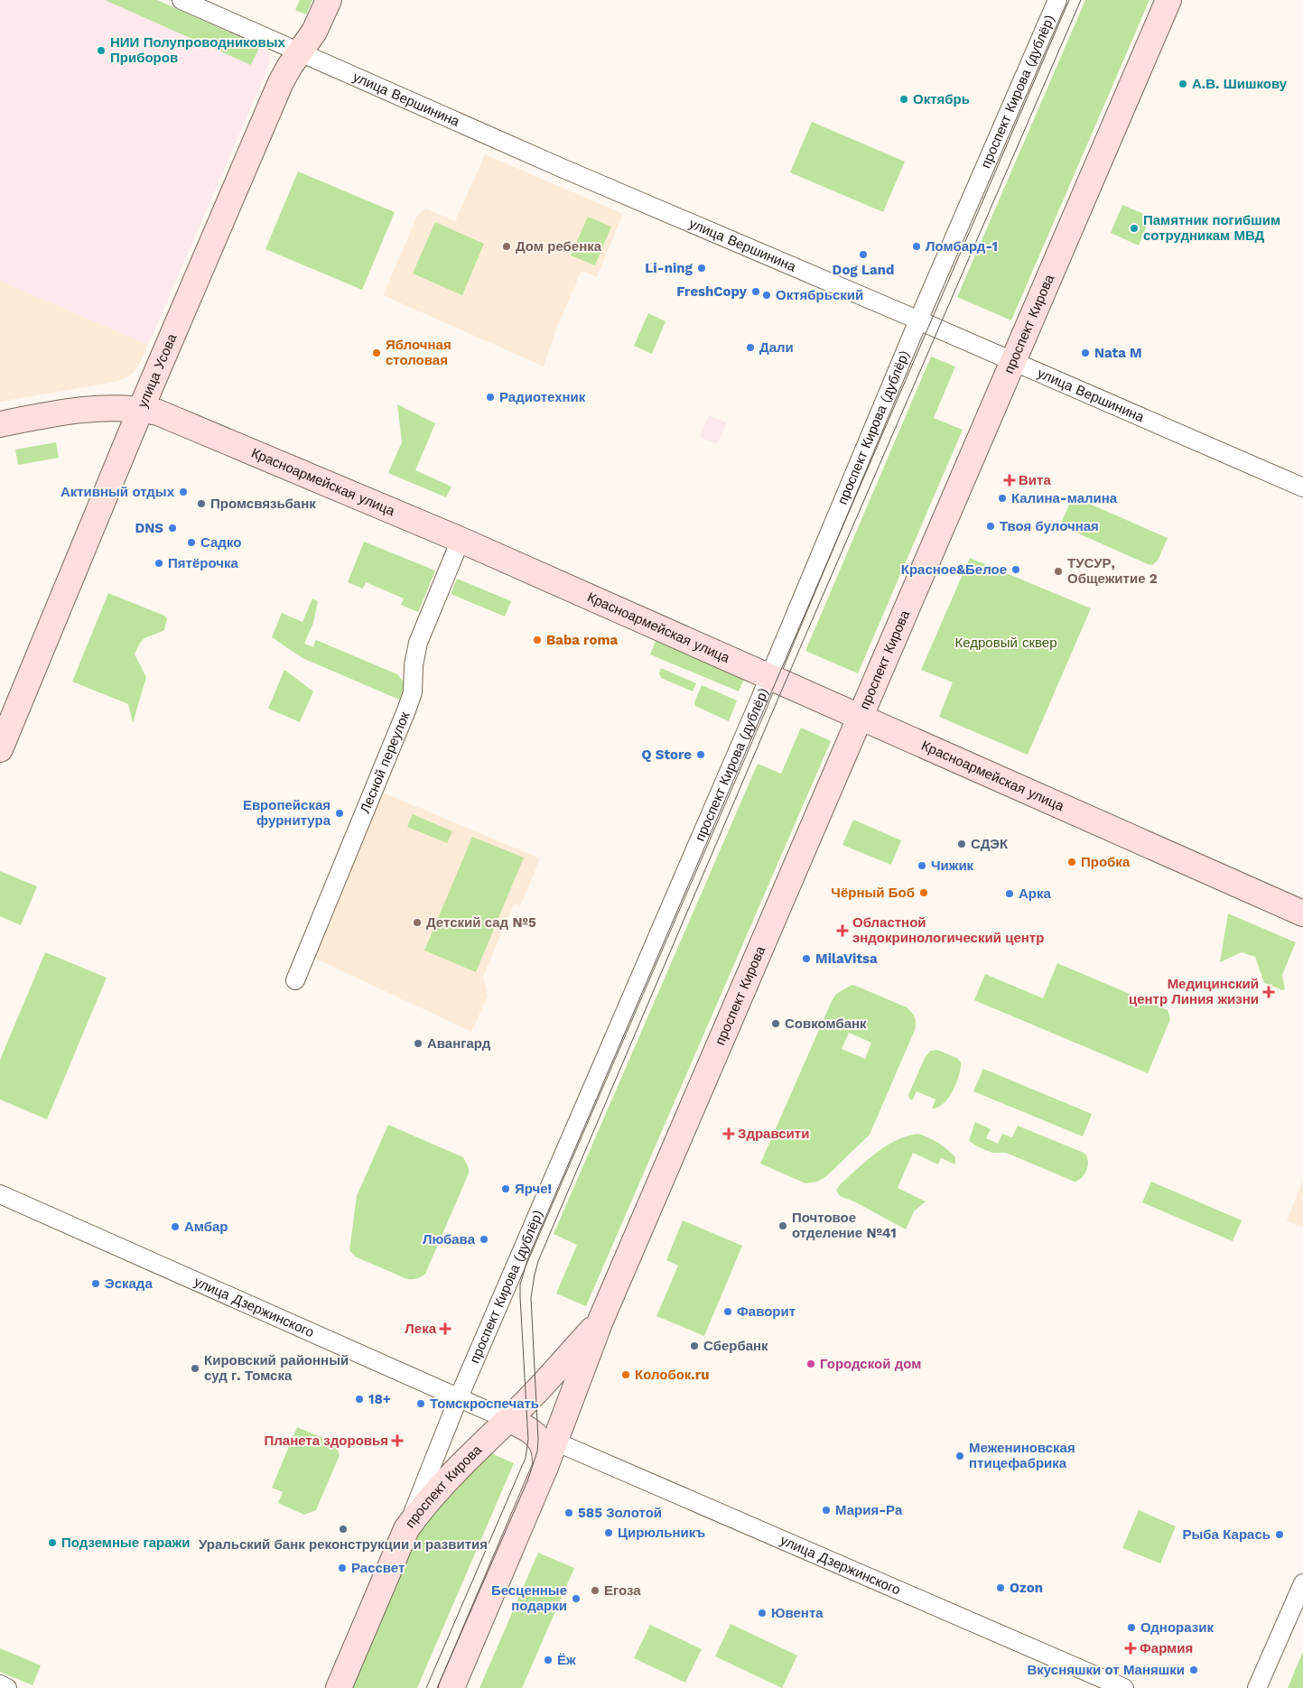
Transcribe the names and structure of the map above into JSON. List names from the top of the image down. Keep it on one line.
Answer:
{"streets":{"main road":["проспект Кирова","улица Усова","Красноармейская улица"],"street":["проспект Кирова (дублёр)","улица Вершинина","Лесной переулок","улица Дзержинского"]},"crossings":[["проспект Кирова (дублёр)","улица Вершинина"],["проспект Кирова (дублёр)","проспект Кирова"],["проспект Кирова (дублёр)","Красноармейская улица"],["проспект Кирова (дублёр)","улица Дзержинского"],["улица Вершинина","проспект Кирова"],["улица Вершинина","улица Усова"],["проспект Кирова","Красноармейская улица"],["проспект Кирова","улица Дзержинского"],["улица Усова","Красноармейская улица"],["Красноармейская улица","Лесной переулок"]],"parks":["Кедровый сквер"],"places":{"other":["НИИ Полупроводниковых Приборов","А.В. Шишкову","Октябрь","Памятник погибшим сотрудникам МВД","Дом ребенка","Ломбард-1","Dog Land","Li-ning","FreshCopy","Октябрьский","Дали","Яблочная столовая","Nata M","Радиотехник","Активный отдых","Калина-малина","Промсвязьбанк","Твоя булочная","DNS","Садко","Пятёрочка","Красное&Белое","ТУСУР, Общежитие 2","Baba roma","Q Store","Европейская фурнитура","СДЭК","Пробка","Чижик","Чёрный Боб","Арка","Детский сад №5","MilaVitsa","Совкомбанк","Авангард","Ярче!","Почтовое отделение №41","Амбар","Любава","Эскада","Фаворит","Сбербанк","Городской дом","Кировский районный суд г. Томска","Колобок.ru","18+","Томскроспечать","Межениновская птицефабрика","Мария-Ра","585 Золотой","Уральский банк реконструкции и развития","Цирюльникъ","Рыба Карась","Подземные гаражи","Рассвет","Ozon","Егоза","Бесценные подарки","Ювента","Одноразик","Ёж","Вкусняшки от Маняшки"],"health":["Вита","Областной эндокринологический центр","Медицинский центр Линия жизни","Здравсити","Лека","Планета здоровья","Фармия"]}}
